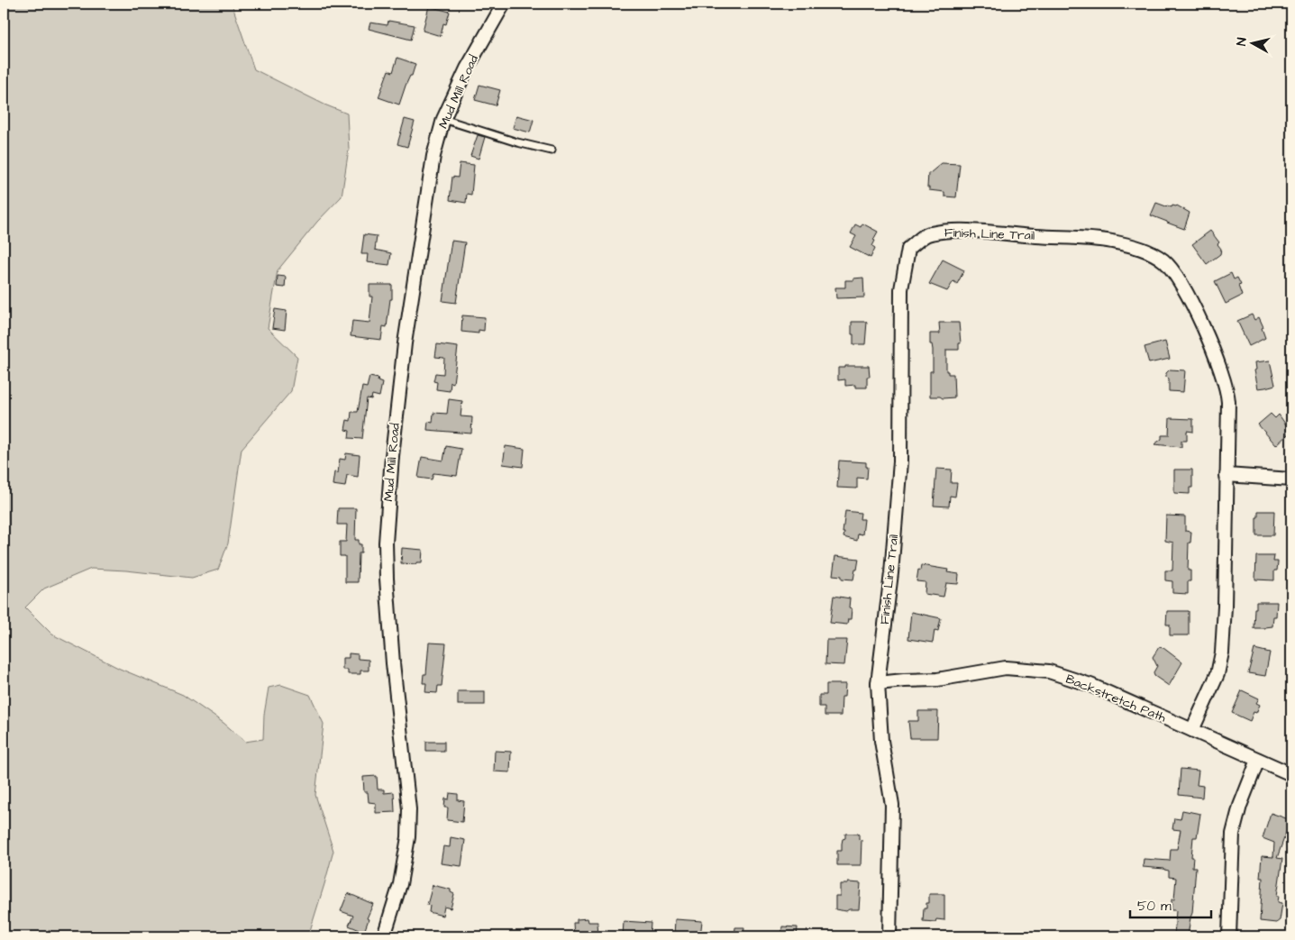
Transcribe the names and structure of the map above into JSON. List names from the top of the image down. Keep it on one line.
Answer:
{"streets":{"street":["Mud Mill Road","Finish Line Trail","Backstretch Path"]},"crossings":[["Finish Line Trail","Backstretch Path"]],"scale_bar":"50 m","north":"left"}
